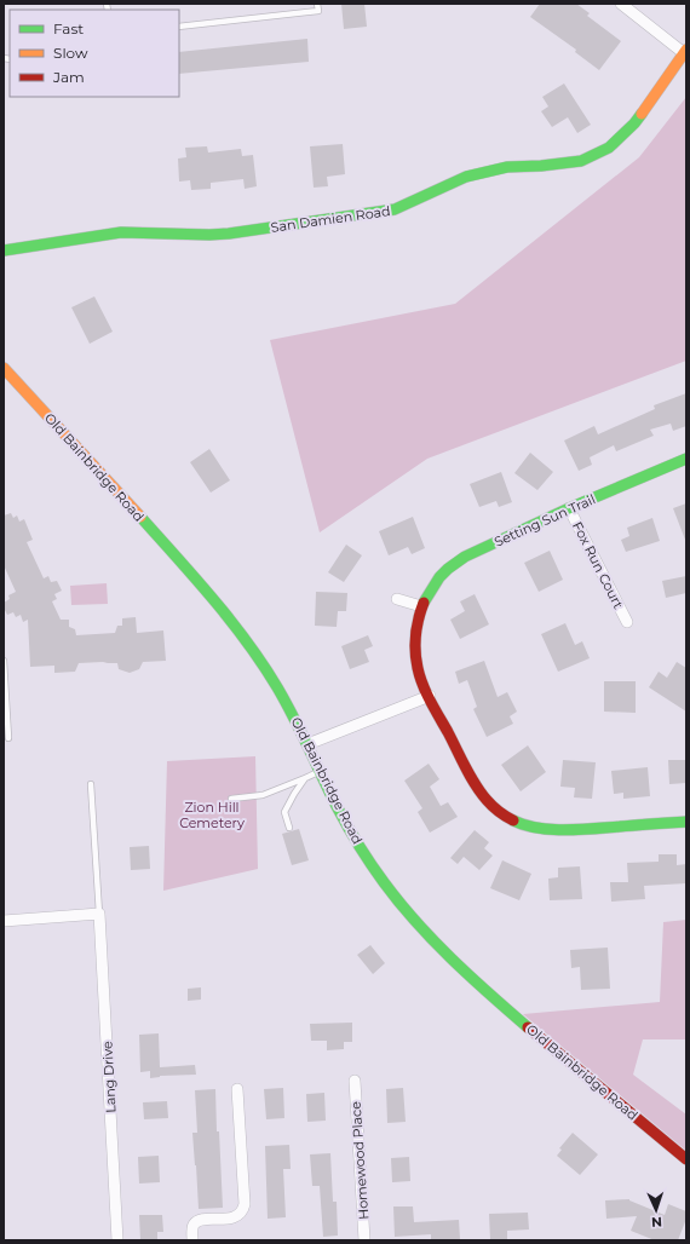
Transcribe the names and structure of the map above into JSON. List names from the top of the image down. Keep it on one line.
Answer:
{"streets":{"street":["San Damien Road","Old Bainbridge Road","Setting Sun Trail","Fox Run Court","Lang Drive","Homewood Place"]},"crossings":[["Setting Sun Trail","Fox Run Court"]],"parks":["Zion Hill Cemetery"],"legend":["Fast","Slow","Jam"],"north":"bottom"}
